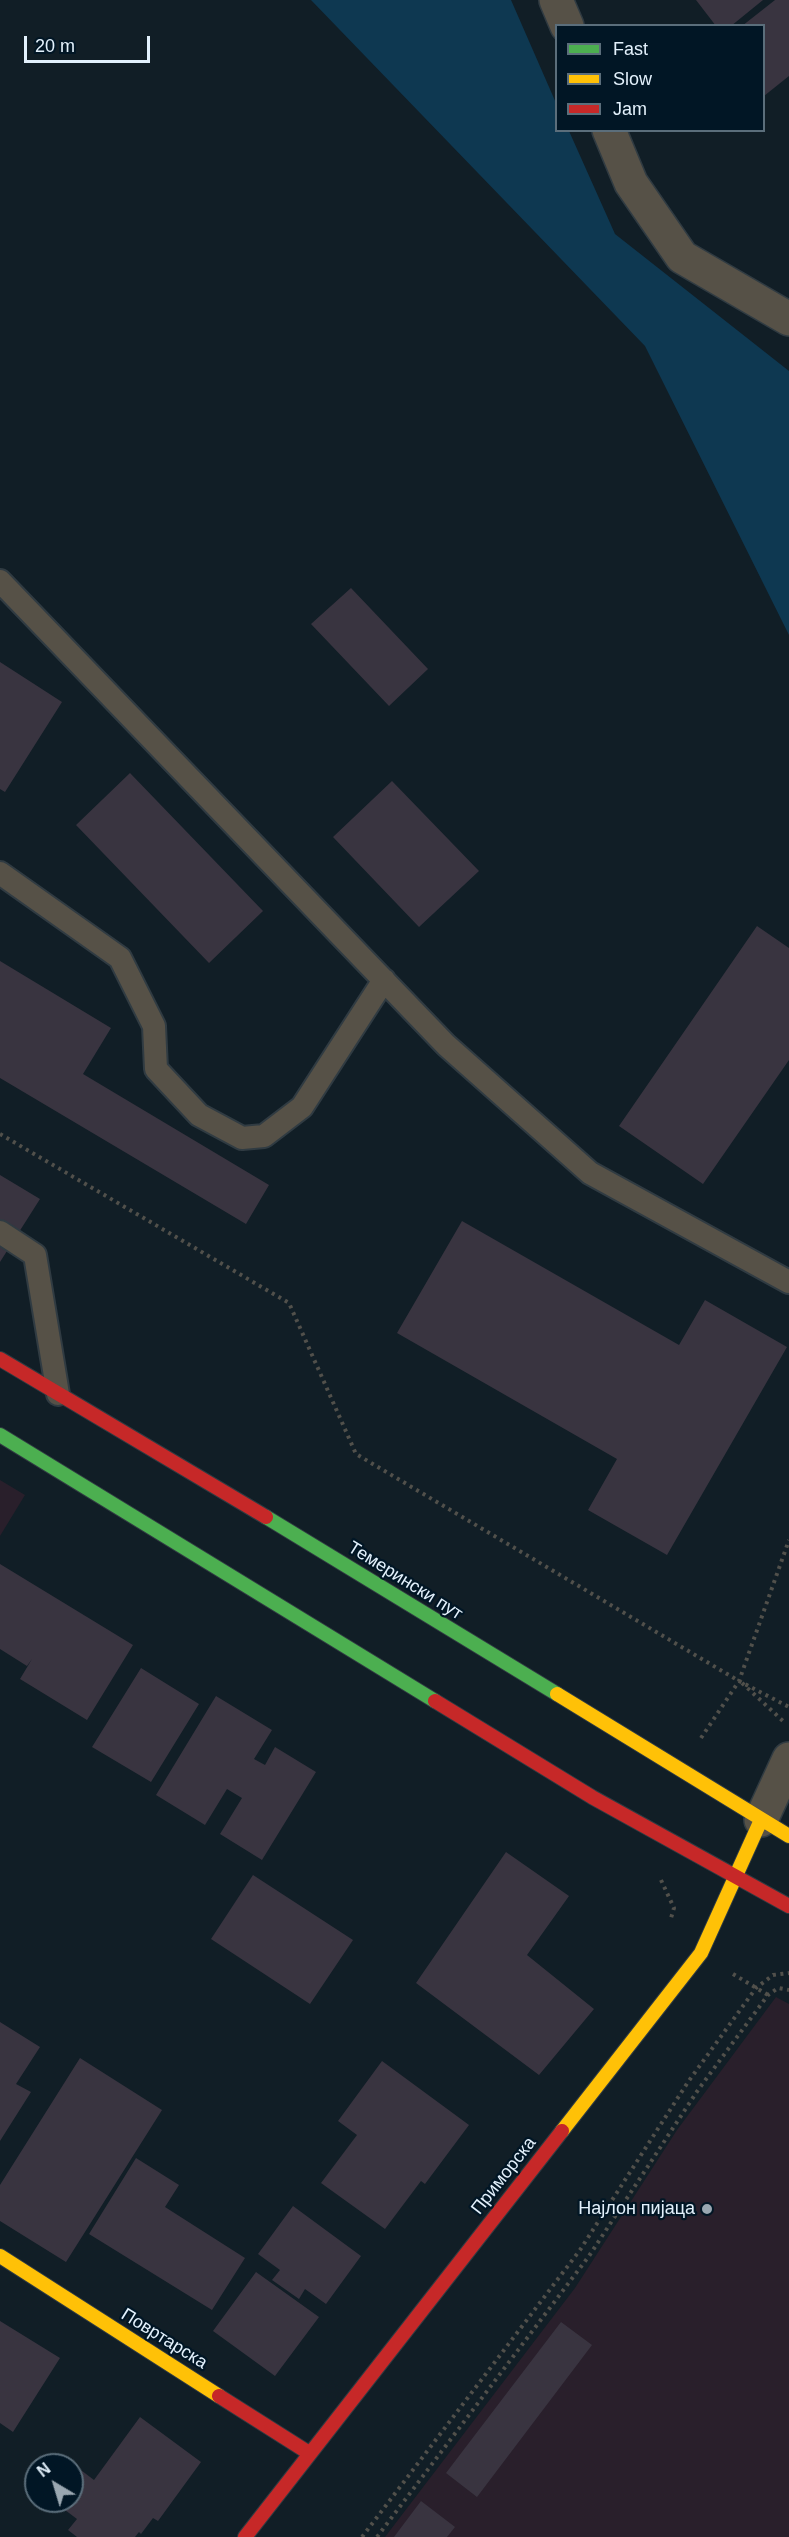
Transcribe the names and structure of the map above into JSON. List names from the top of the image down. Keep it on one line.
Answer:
{"streets":{"main road":["Темерински пут","Приморска","Повртарска"]},"crossings":[["Темерински пут","Приморска"],["Приморска","Повртарска"]],"places":["Најлон пијаца"],"legend":["Fast","Slow","Jam"],"scale_bar":"20 m","north":"top left"}
